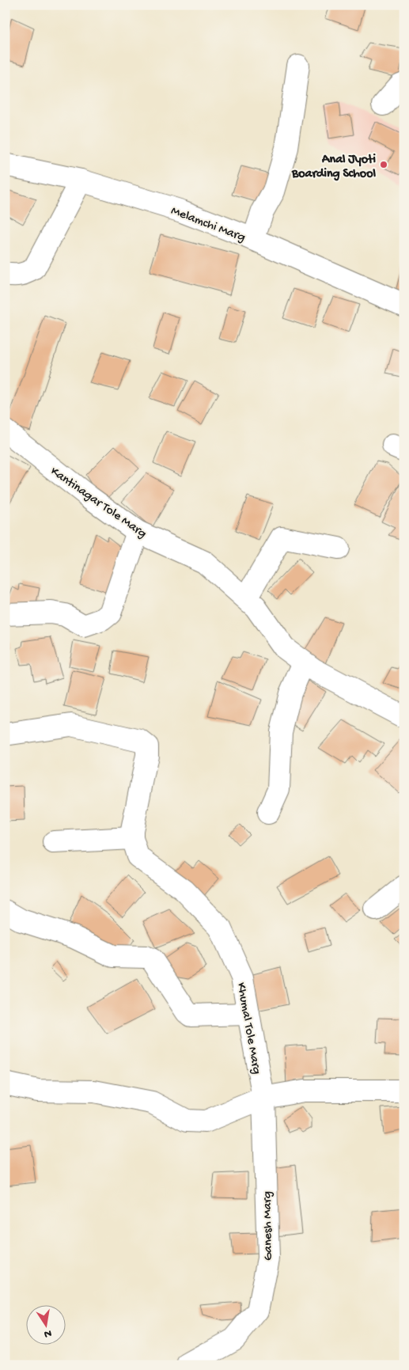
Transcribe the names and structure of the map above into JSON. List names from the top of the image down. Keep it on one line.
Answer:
{"streets":{"street":["Melamchi Marg","Kantinagar Tole Marg","Khumal Tole Marg","Ganesh Marg"]},"crossings":[["Khumal Tole Marg","Ganesh Marg"]],"places":["Anal Jyoti Boarding School"],"north":"bottom"}
